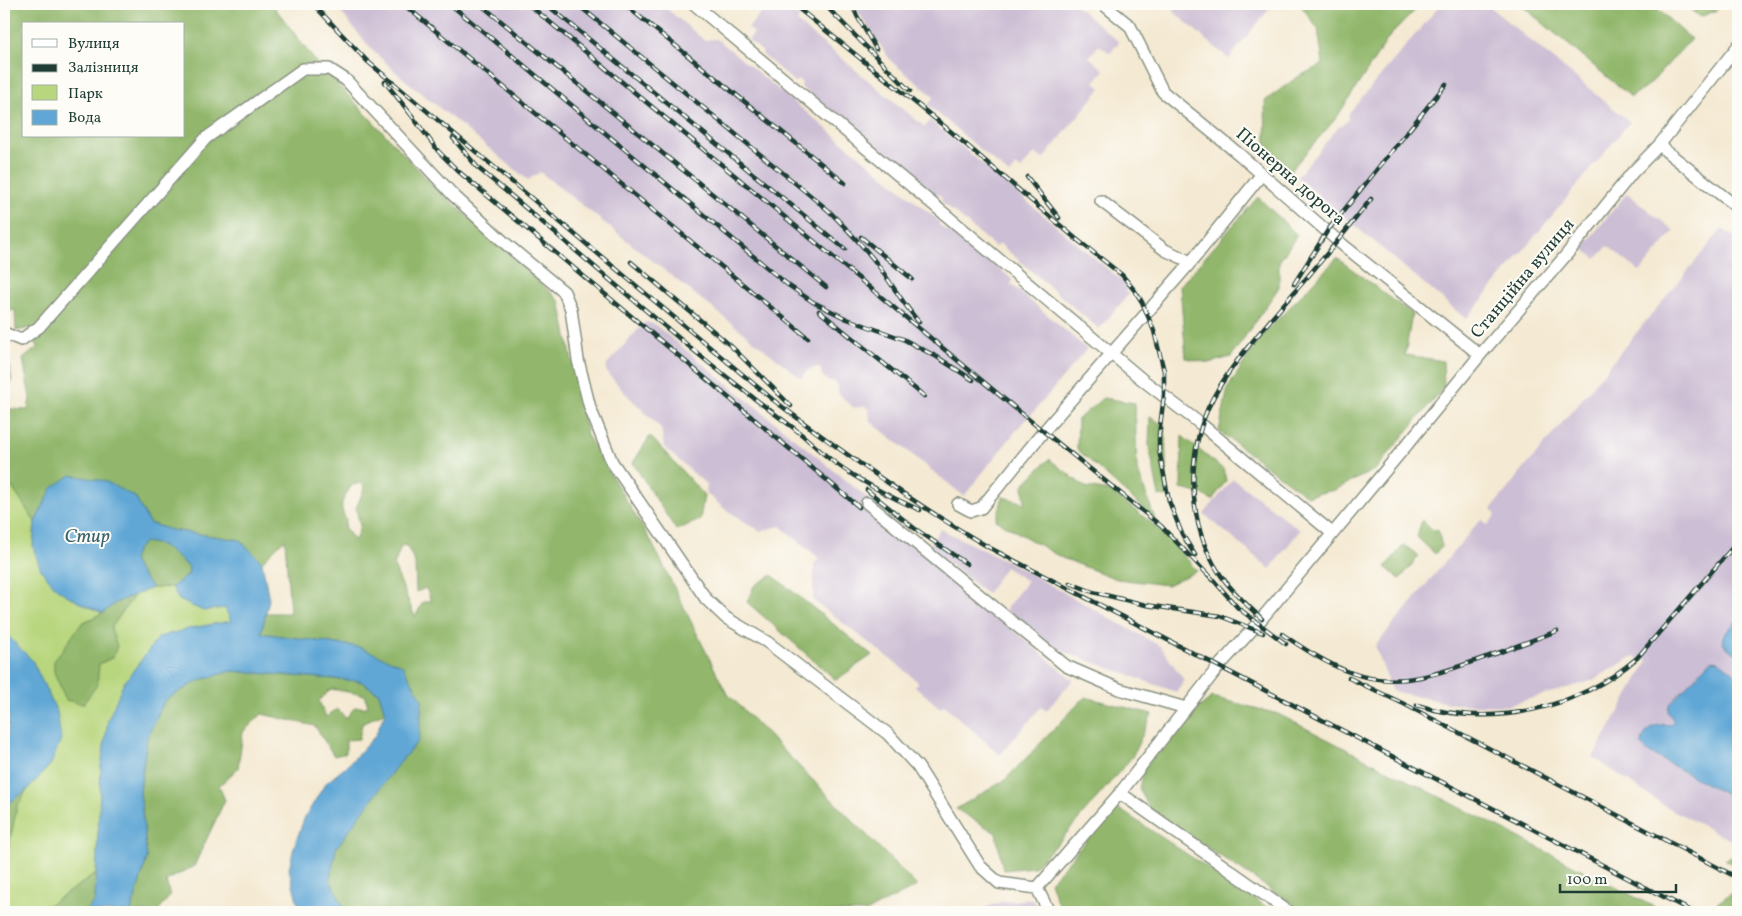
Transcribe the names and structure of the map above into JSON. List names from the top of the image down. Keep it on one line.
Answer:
{"streets":{"street":["Піонерна дорога","Станційна вулиця"]},"crossings":[["Піонерна дорога","Станційна вулиця"]],"water":["Стир"],"legend":["Вулиця","Залізниця","Парк","Вода"],"scale_bar":"100 m"}
